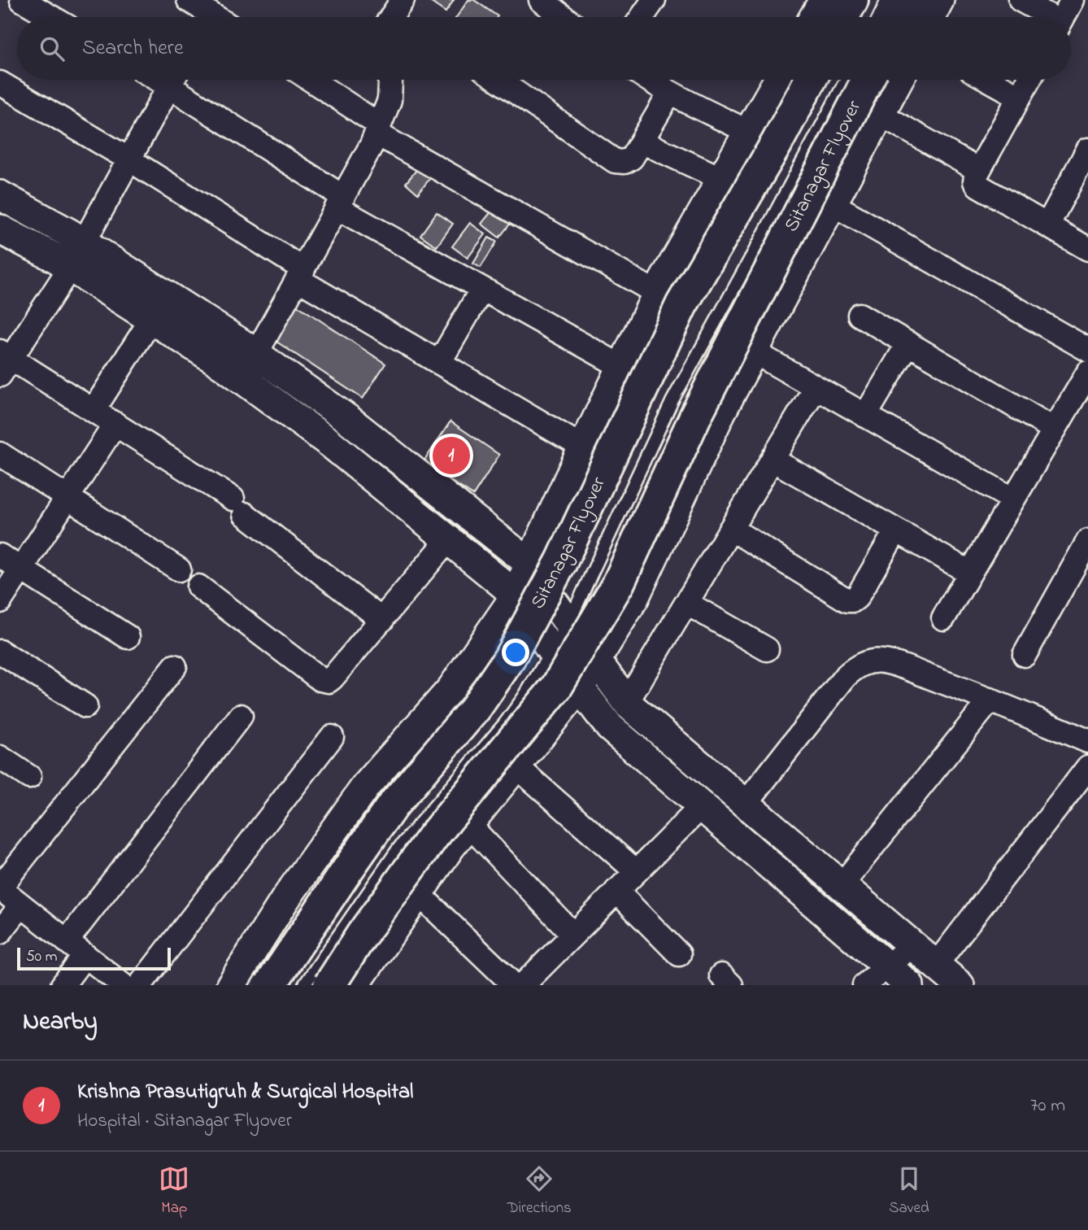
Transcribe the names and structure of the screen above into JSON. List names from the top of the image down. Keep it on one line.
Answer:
{"streets":{"main road":["Sitanagar Flyover"]},"scale_bar":"50 m","page":{"search":"Search here","pins":"1","scale":"50 m","heading":"Nearby","list":[{"mark":"1","name":"Krishna Prasutigruh & Surgical Hospital","note":"Hospital · Sitanagar Flyover","value":"70 m"}],"nav":["Map","Directions","Saved"]}}
